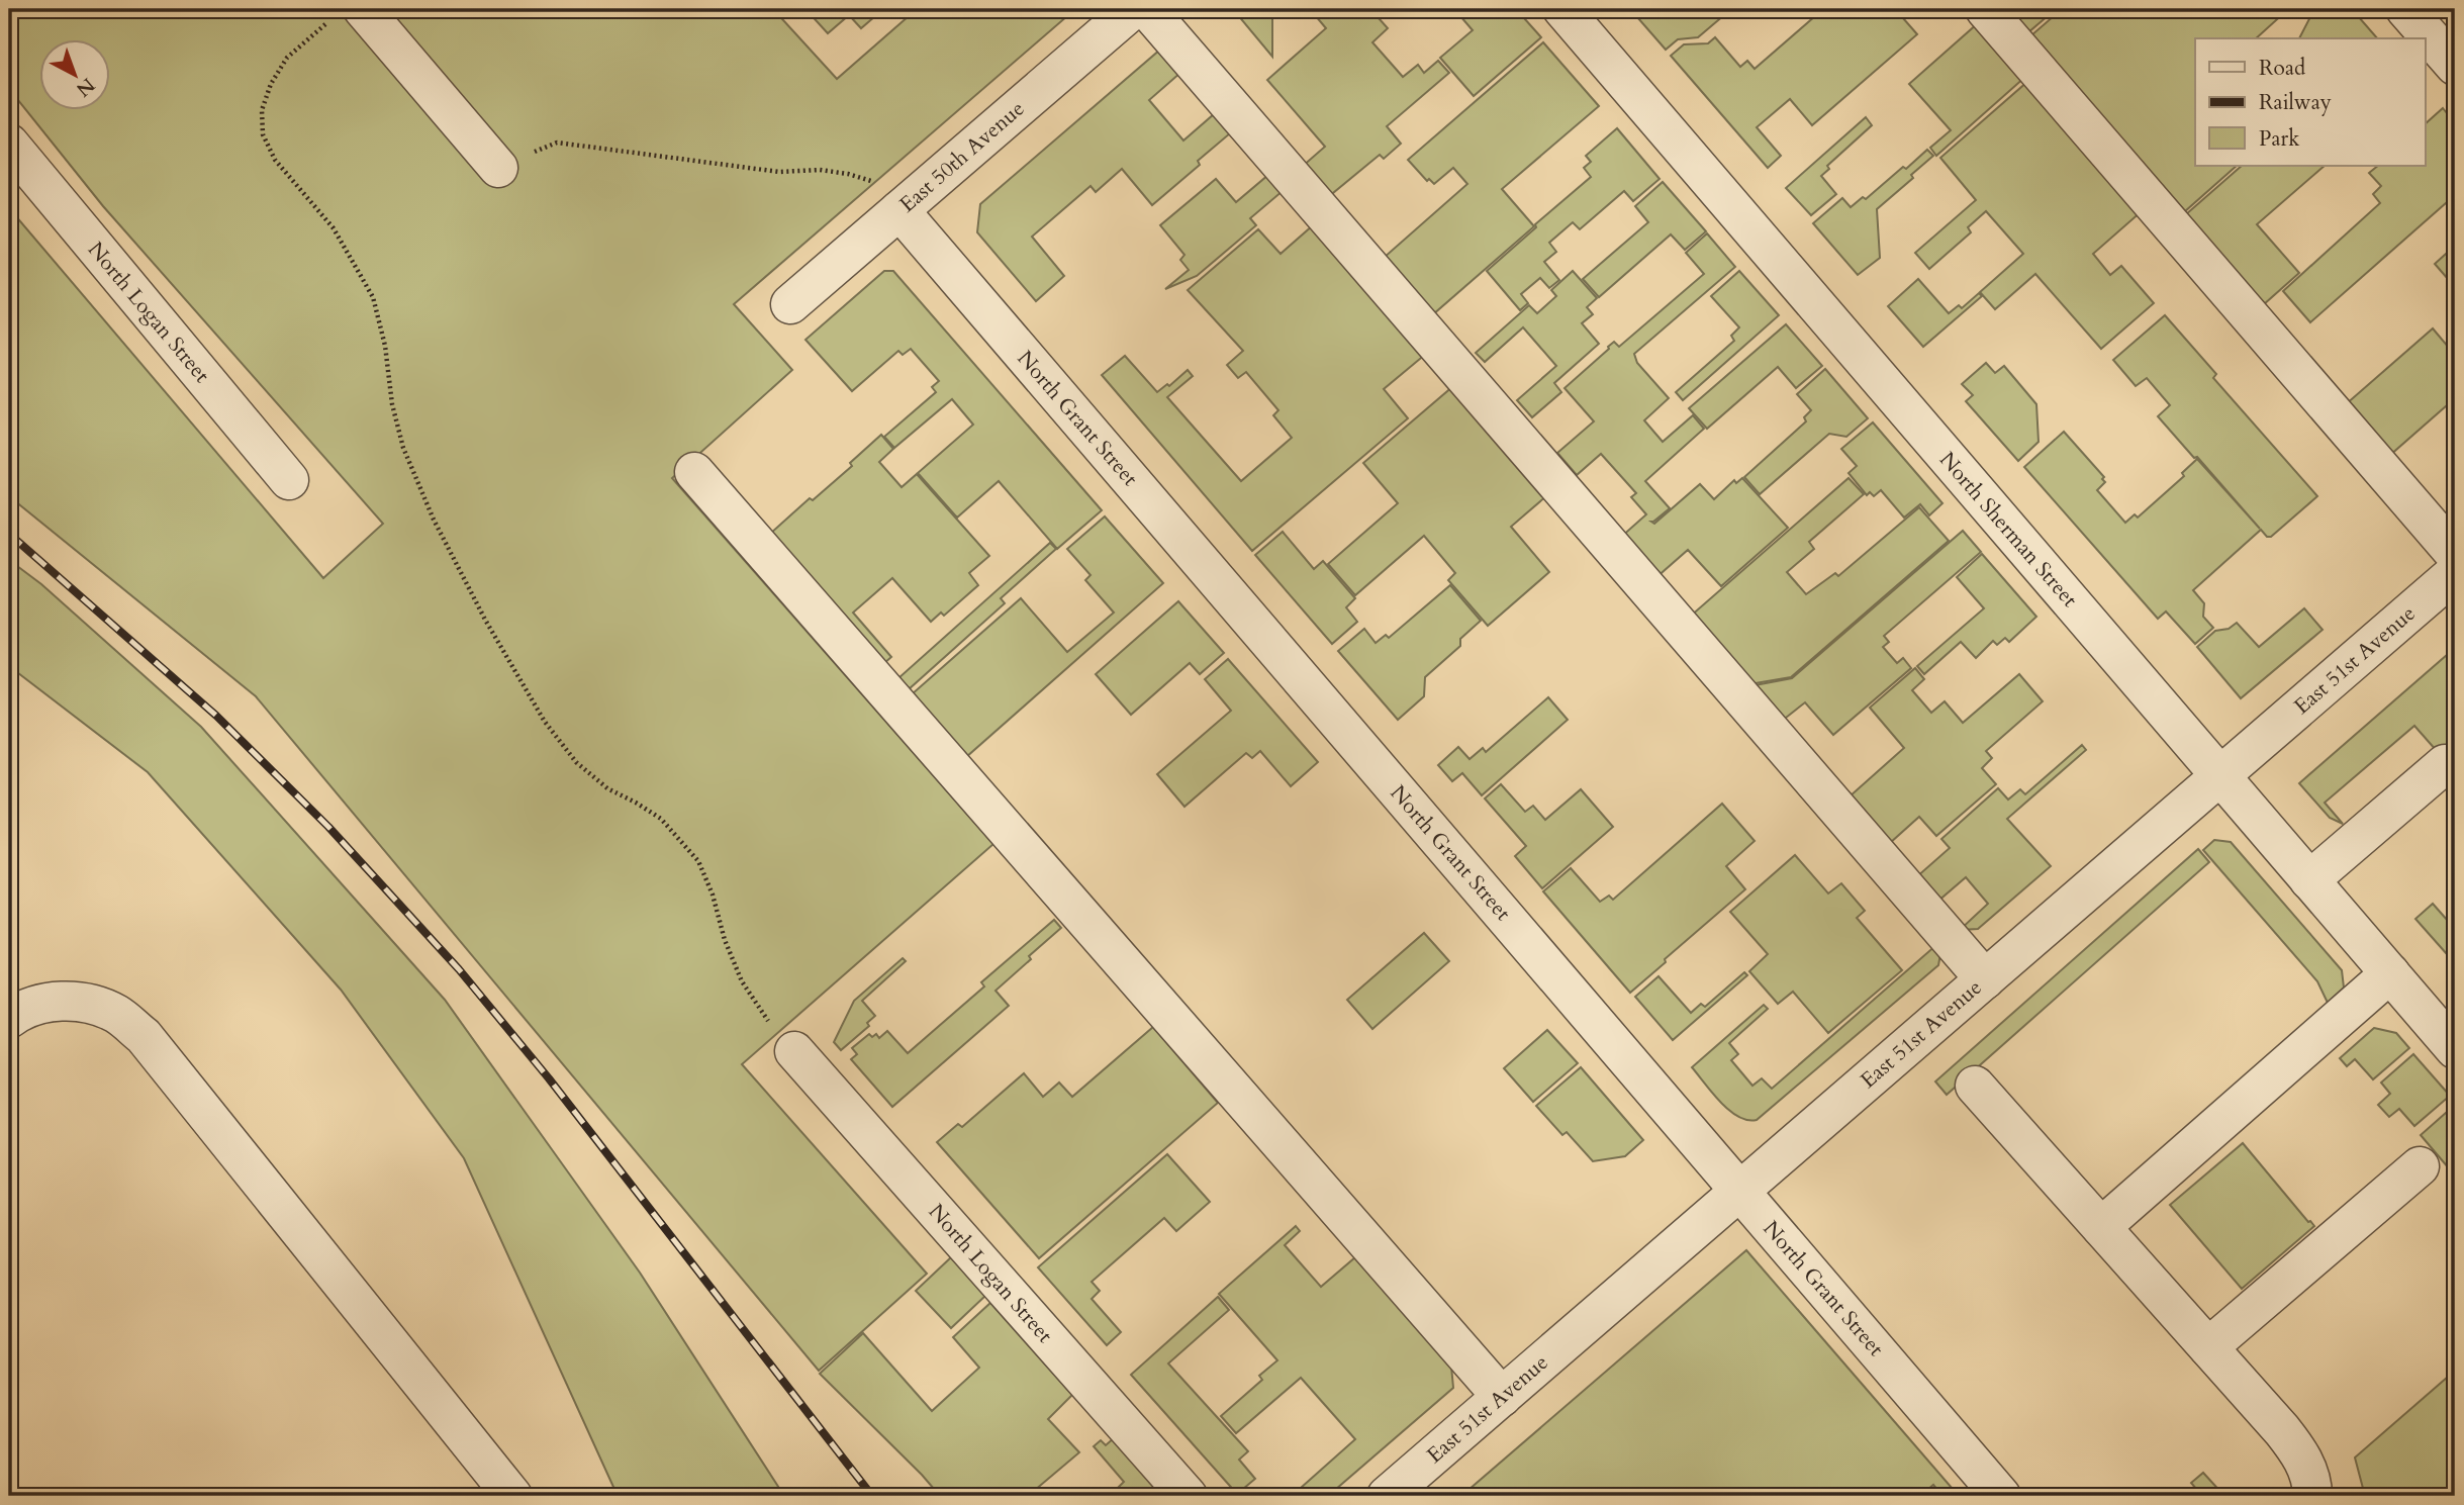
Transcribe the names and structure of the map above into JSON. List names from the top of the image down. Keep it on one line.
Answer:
{"streets":{"street":["East 50th Avenue","North Logan Street","North Grant Street","North Sherman Street","East 51st Avenue"]},"crossings":[["East 50th Avenue","North Grant Street"],["North Grant Street","East 51st Avenue"],["North Sherman Street","East 51st Avenue"]],"legend":["Road","Railway","Park"],"north":"bottom right"}
